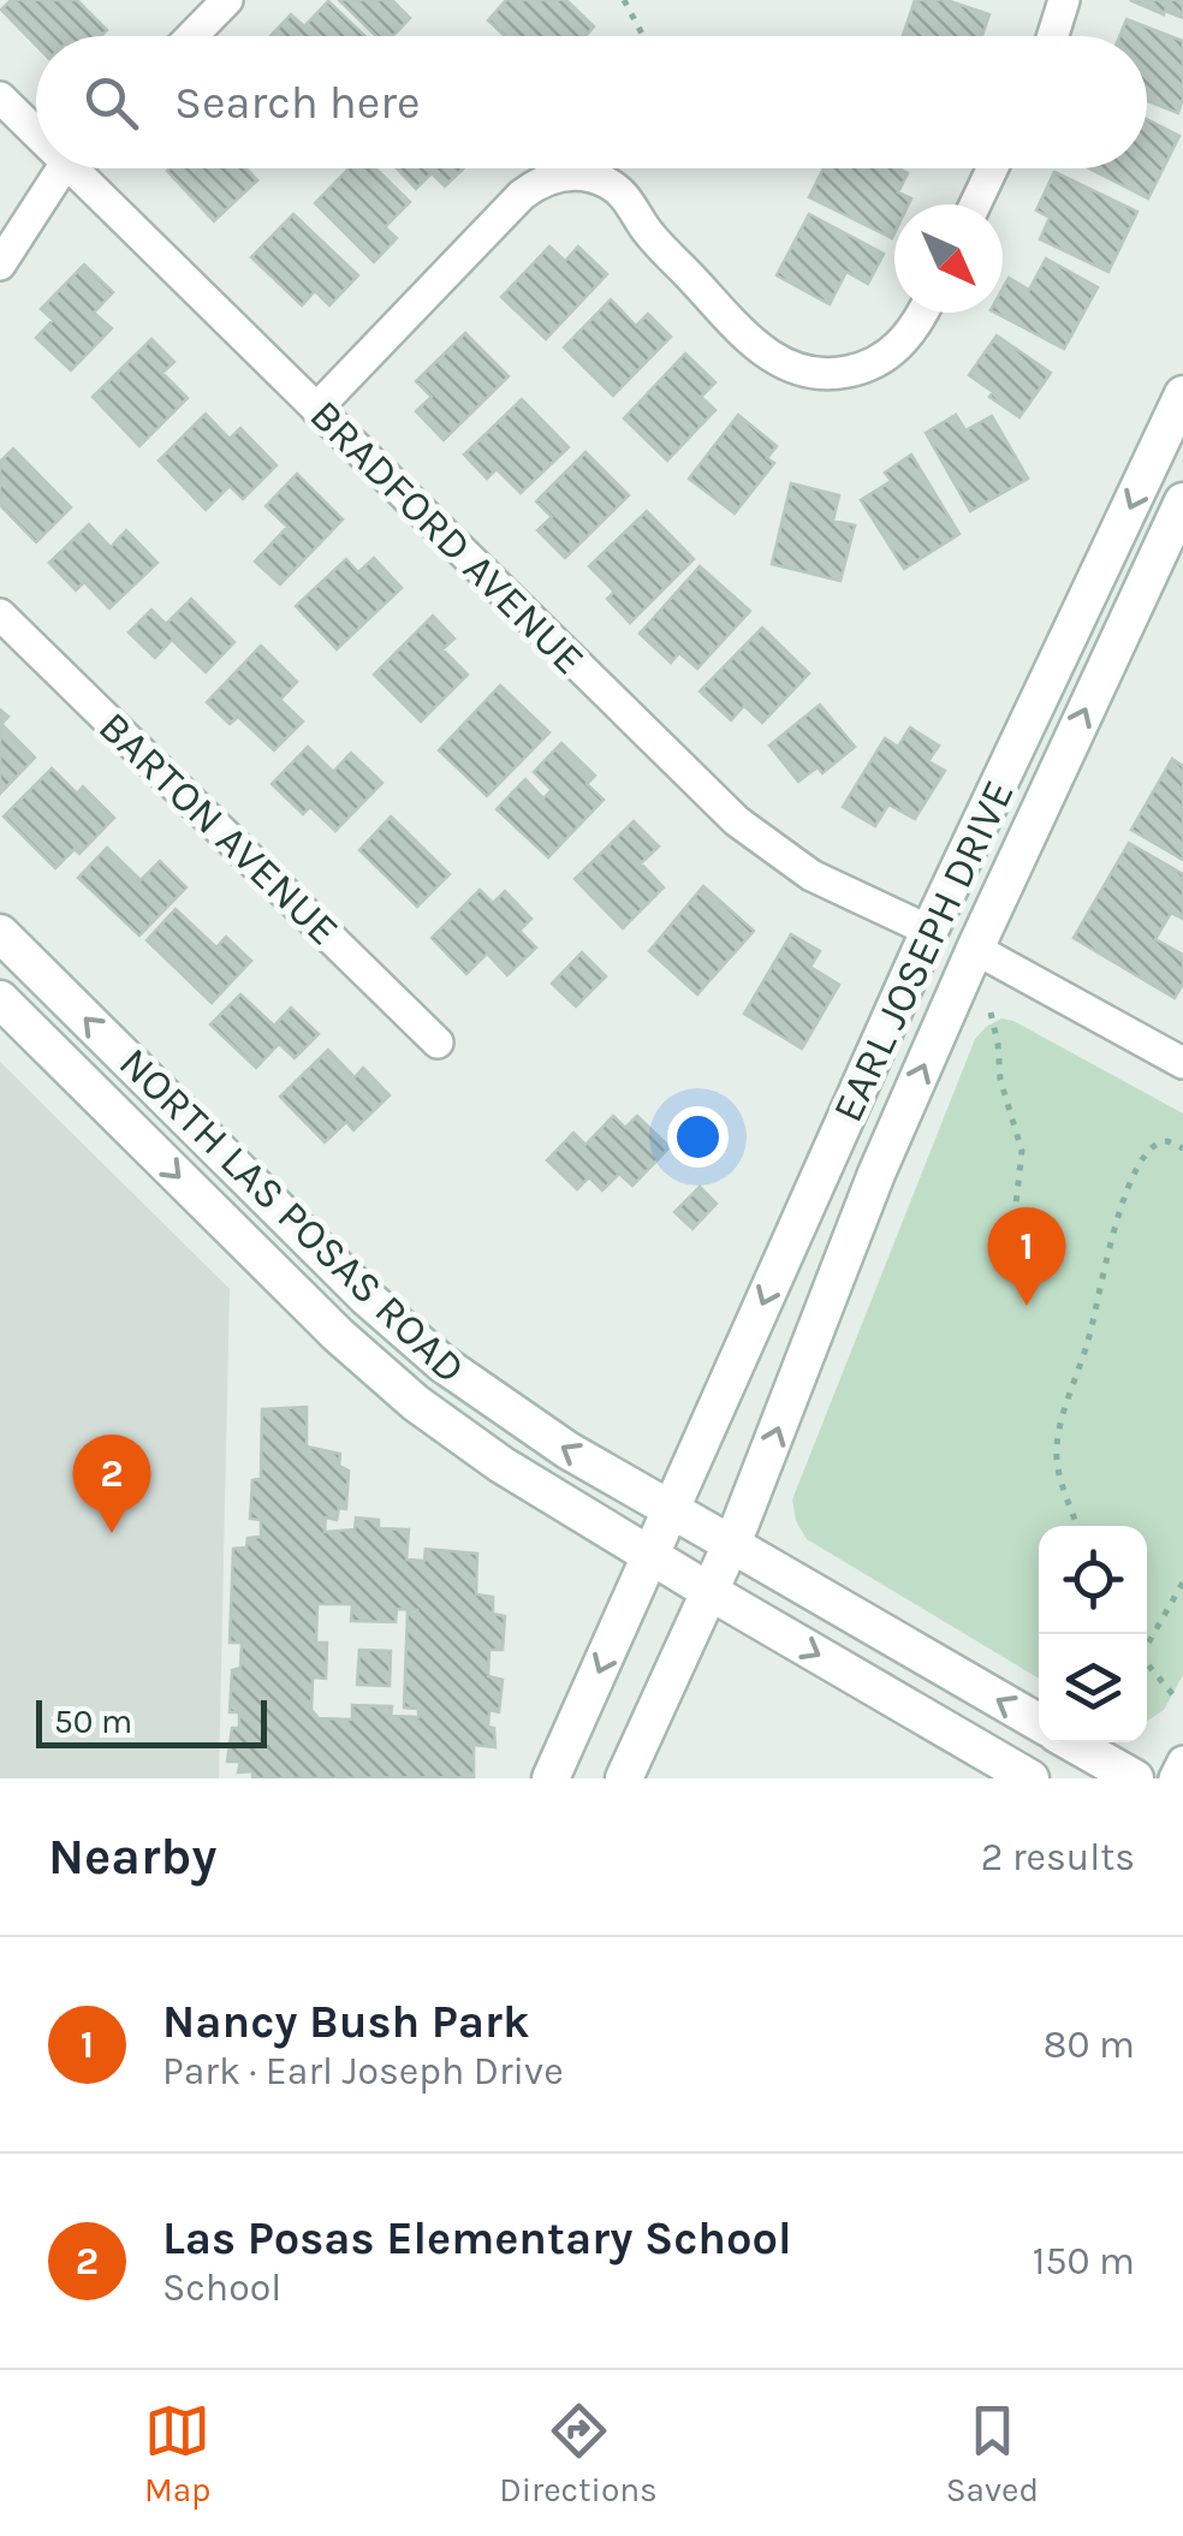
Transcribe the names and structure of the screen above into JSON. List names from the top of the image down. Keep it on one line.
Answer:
{"streets":{"main road":["EARL JOSEPH DRIVE","NORTH LAS POSAS ROAD"],"street":["BRADFORD AVENUE","BARTON AVENUE"]},"crossings":[["BRADFORD AVENUE","EARL JOSEPH DRIVE"],["EARL JOSEPH DRIVE","NORTH LAS POSAS ROAD"]],"scale_bar":"50 m","north":"bottom right","page":{"search":"Search here","pins":["1","2"],"scale":"50 m","heading":["Nearby","2 results"],"list":[{"mark":"1","name":"Nancy Bush Park","note":"Park · Earl Joseph Drive","value":"80 m"},{"mark":"2","name":"Las Posas Elementary School","note":"School","value":"150 m"}],"nav":["Map","Directions","Saved"]}}
